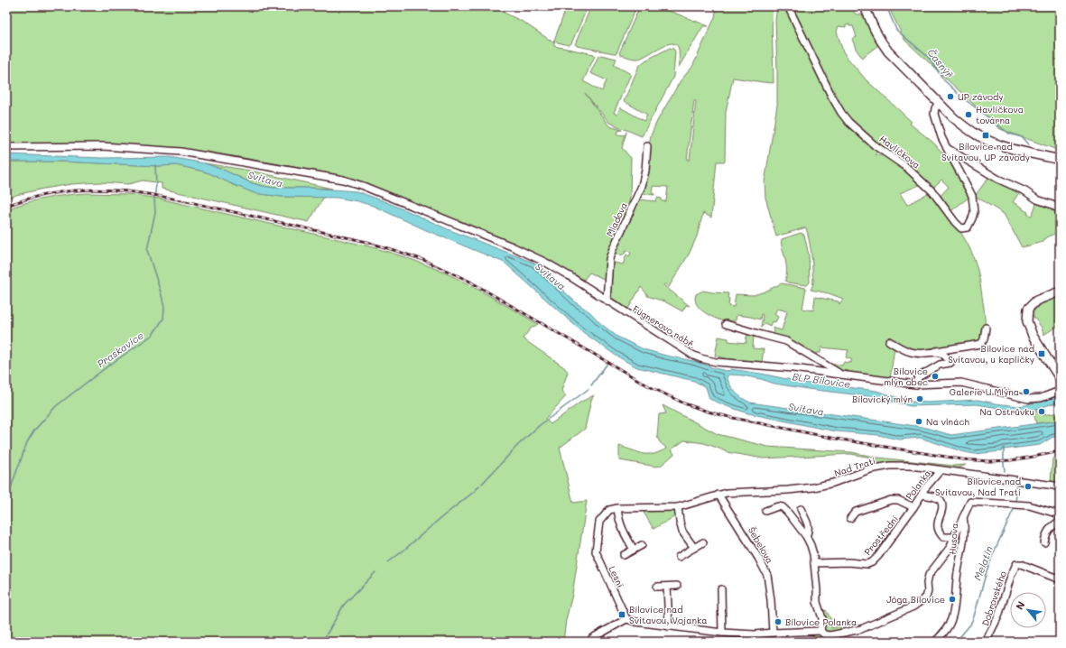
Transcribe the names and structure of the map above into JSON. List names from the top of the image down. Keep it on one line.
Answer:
{"streets":{"street":["Havlíčkova","Mladova","Fügnerovo nábř.","Nad Tratí","Polanka","Prostřední","Husova","Šebelova","Lesní","Dobrovského"]},"crossings":[["Mladova","Fügnerovo nábř."],["Nad Tratí","Polanka"],["Nad Tratí","Šebelova"],["Nad Tratí","Lesní"],["Polanka","Prostřední"]],"water":["Časnýř","Svitava","Praskavice","BLP Bílovice","Melatín"],"places":{"other":["UP závody","Havlíčkova továrna","Bílovice mlýn obec","Galerie U Mlýna","Bílovický mlýn","Na Ostrůvku","Na vlnách","Bílovice nad Svitavou, Nad Tratí","Jóga Bílovice","Bílovice Polanka"],"transit":["Bílovice nad Svitavou, UP závody","Bílovice nad Svitavou, u kapličky","Bílovice nad Svitavou, Vojanka"]},"north":"top left"}
